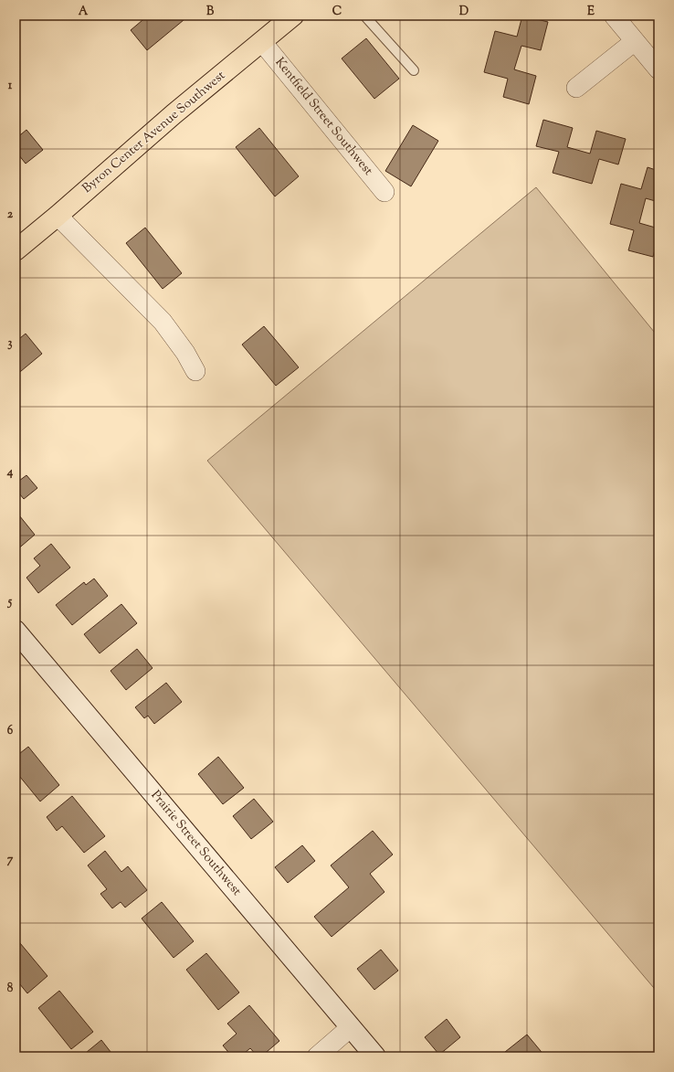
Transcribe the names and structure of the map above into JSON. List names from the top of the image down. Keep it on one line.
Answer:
{"streets":{"main road":["Byron Center Avenue Southwest"],"street":["Kentfield Street Southwest","Prairie Street Southwest"]},"crossings":[["Kentfield Street Southwest","Byron Center Avenue Southwest"]],"grid":{"columns":["A","B","C","D","E"],"rows":["1","2","3","4","5","6","7","8"]}}
